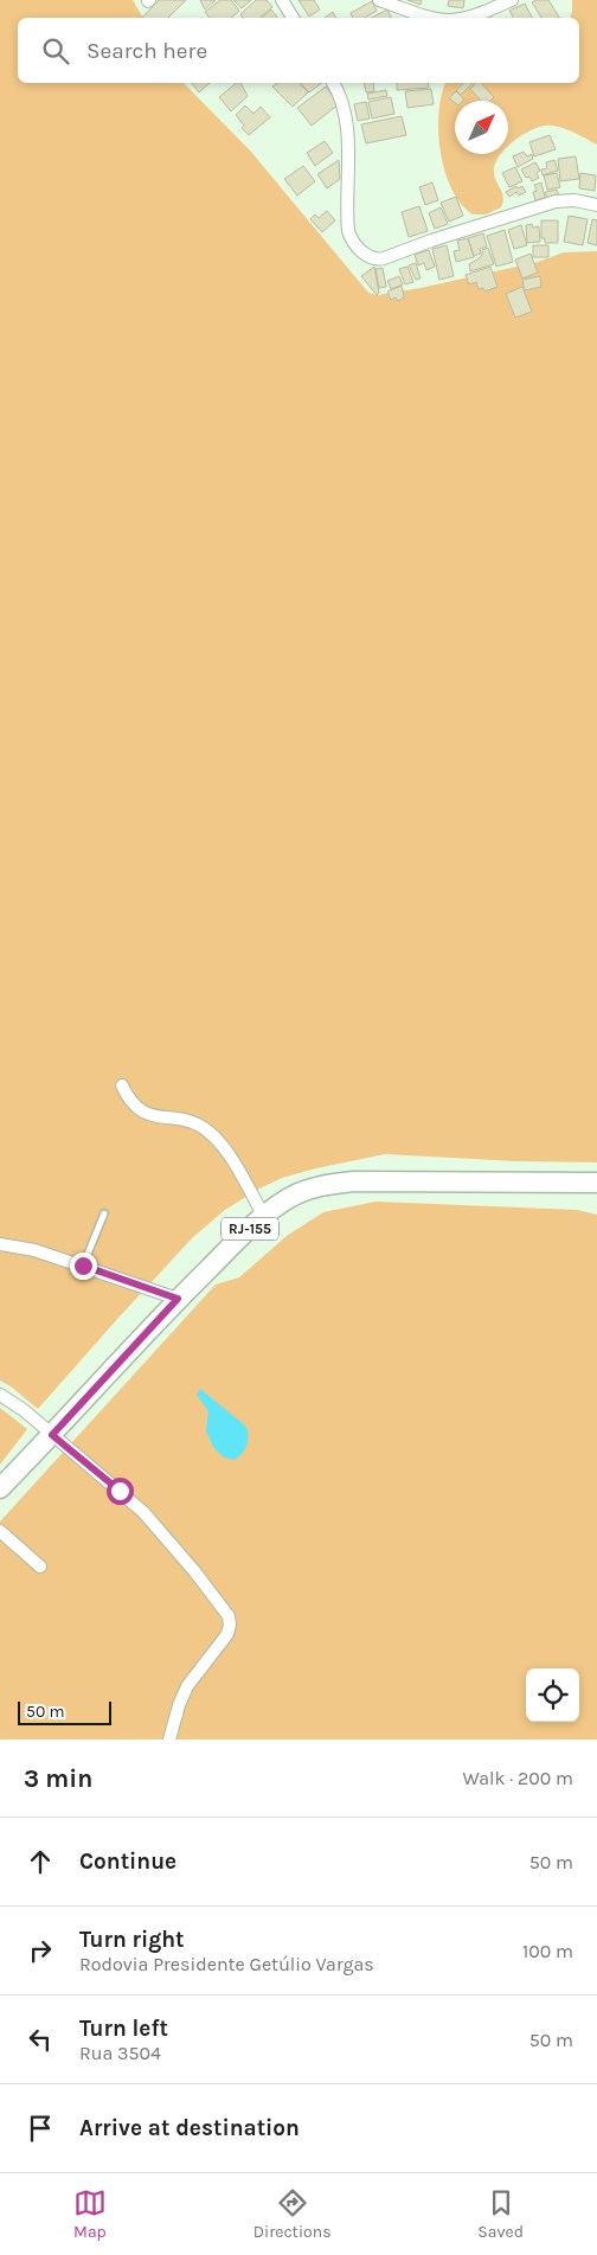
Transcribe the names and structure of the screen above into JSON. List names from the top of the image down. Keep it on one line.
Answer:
{"streets":{"main road":["RJ-155"]},"scale_bar":"50 m","north":"top right","page":{"search":"Search here","scale":"50 m","heading":["3 min","Walk · 200 m"],"list":[["Continue","50 m"],["Turn right","Rodovia Presidente Getúlio Vargas","100 m"],["Turn left","Rua 3504","50 m"],"Arrive at destination"],"nav":["Map","Directions","Saved"]}}
